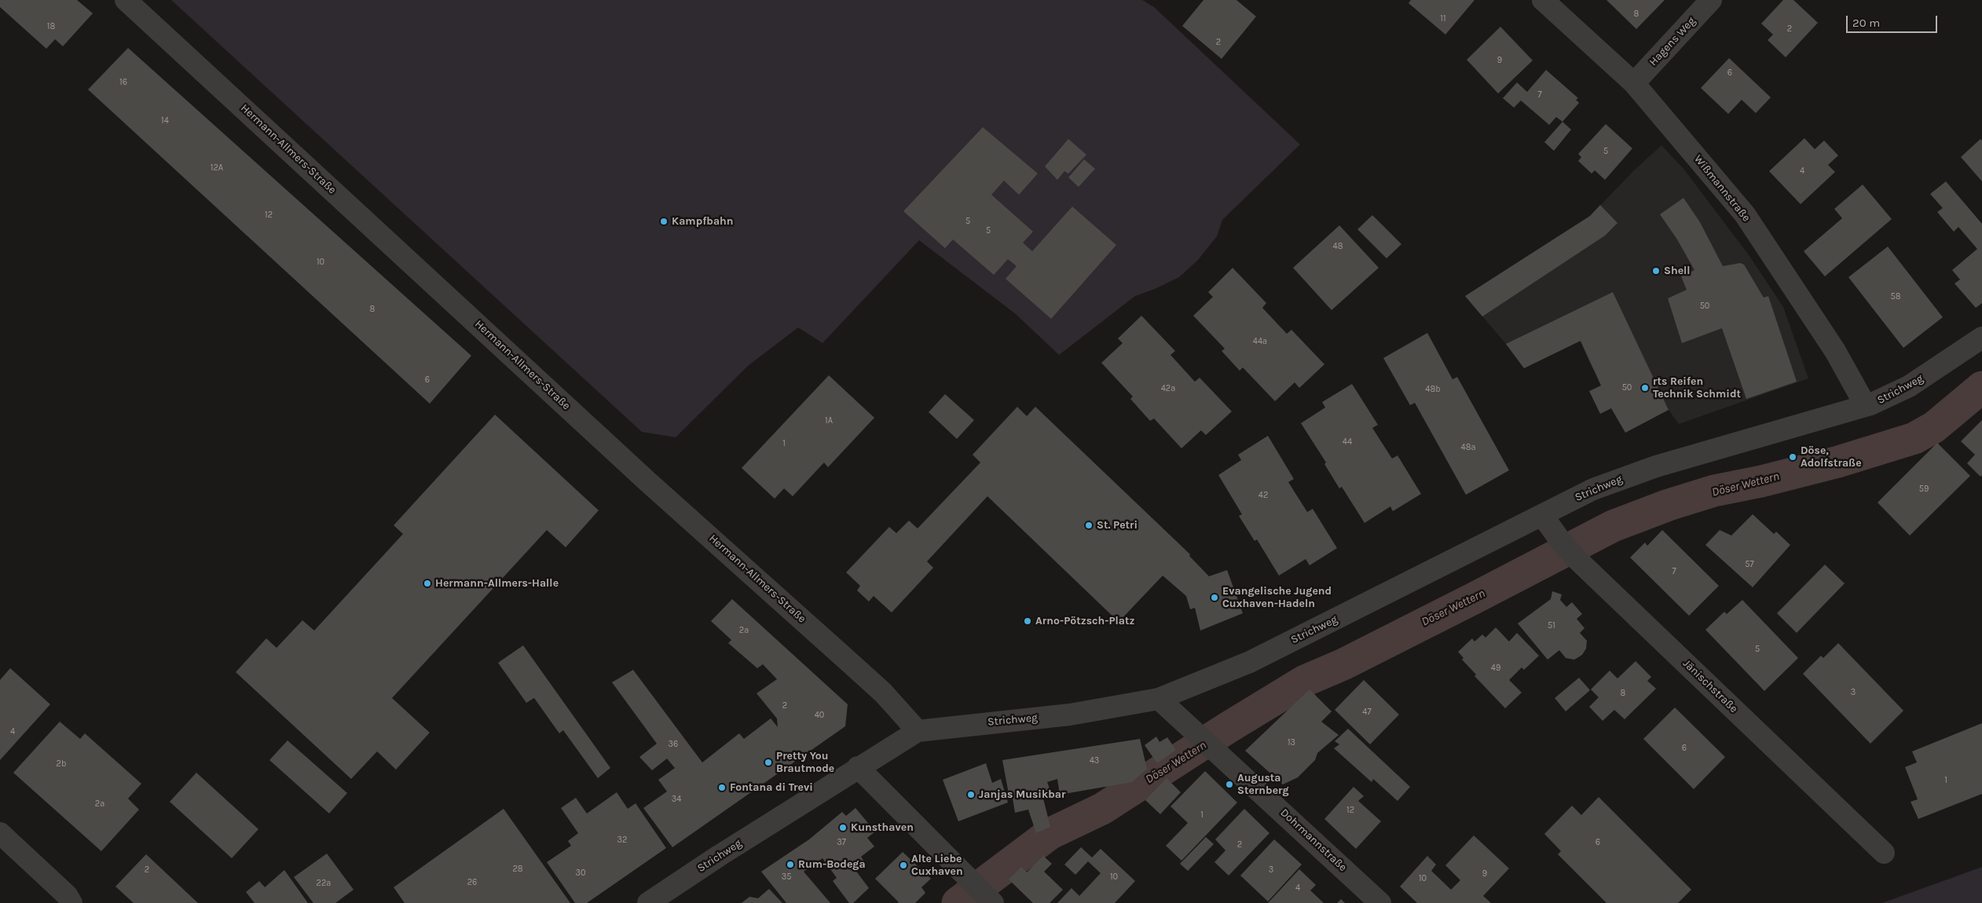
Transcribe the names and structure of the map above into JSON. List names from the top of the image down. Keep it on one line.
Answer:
{"streets":{"street":["Hagens Weg","Hermann-Allmers-Straße","Wißmannstraße","Strichweg","Jänischstraße","Dohrmannstraße"]},"crossings":[["Hagens Weg","Wißmannstraße"],["Hermann-Allmers-Straße","Strichweg"],["Wißmannstraße","Strichweg"],["Strichweg","Jänischstraße"],["Strichweg","Dohrmannstraße"]],"water":["Döser Wettern"],"places":["Kampfbahn","Shell","rts Reifen Technik Schmidt","Döse, Adolfstraße","St. Petri","Hermann-Allmers-Halle","Evangelische Jugend Cuxhaven-Hadeln","Arno-Pötzsch-Platz","Pretty You Brautmode","Augusta Sternberg","Fontana di Trevi","Janjas Musikbar","Kunsthaven","Rum-Bodega","Alte Liebe Cuxhaven"],"house_numbers":["8","11","18","2","2","9","6","16","7","14","5","12A","4","12","5","5","48","10","58","50","8","44a","6","50","42a","48b","1A","44","1","48a","59","42","57","7","51","2a","5","49","3","8","2","47","40","4","13","36","6","43","2b","1","34","2a","12","1","32","37","6","2","28","2","3","30","9","35","10","10","26","22a","4"],"scale_bar":"20 m"}
